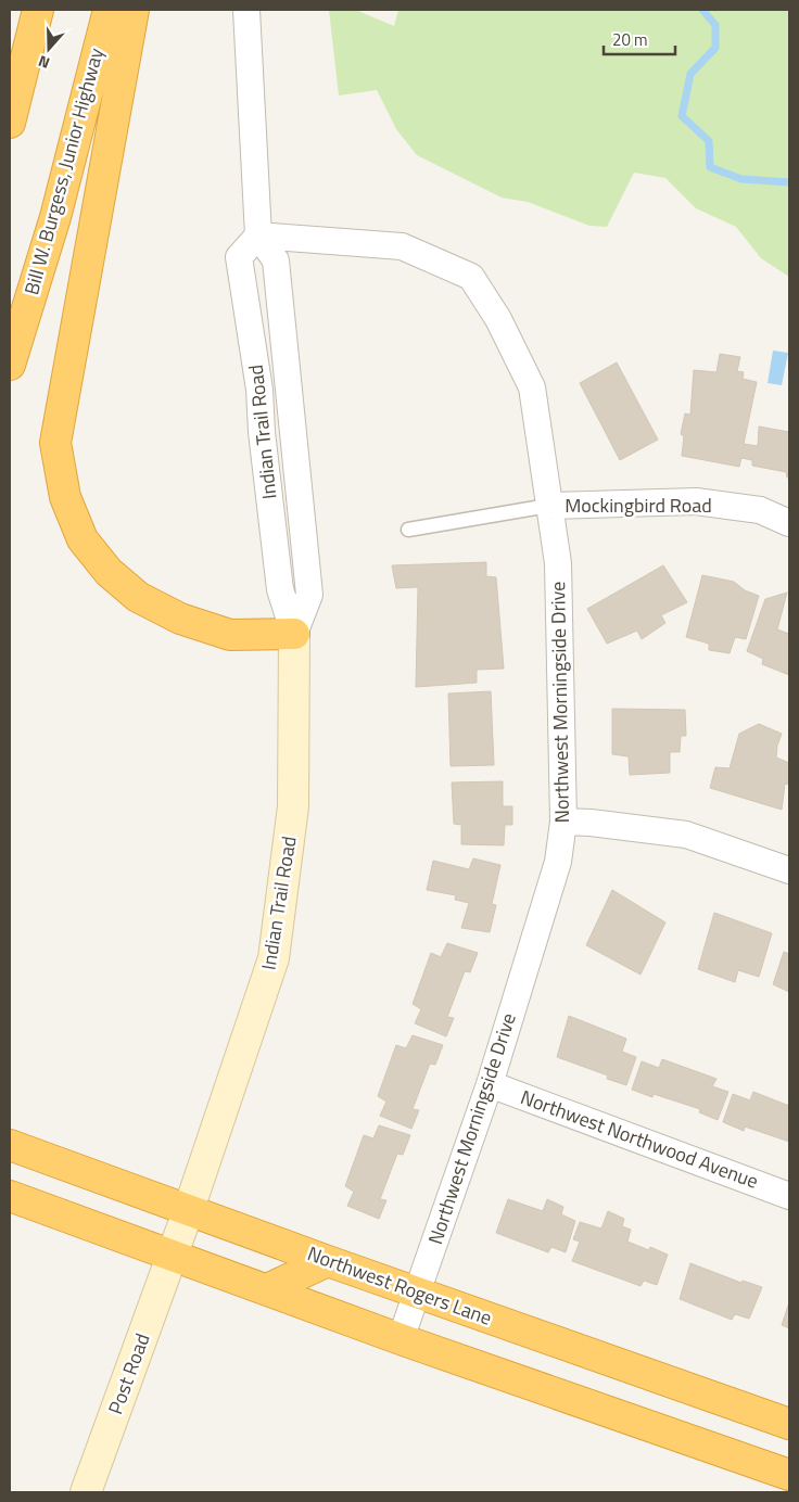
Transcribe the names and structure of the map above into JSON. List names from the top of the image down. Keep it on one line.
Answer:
{"streets":{"highway":["Bill W. Burgess, Junior Highway","Northwest Rogers Lane"],"street":["Indian Trail Road","Mockingbird Road","Northwest Morningside Drive","Northwest Northwood Avenue","Post Road"]},"crossings":[["Indian Trail Road","Northwest Morningside Drive"],["Indian Trail Road","Northwest Rogers Lane"],["Indian Trail Road","Post Road"],["Mockingbird Road","Northwest Morningside Drive"],["Northwest Morningside Drive","Northwest Northwood Avenue"],["Northwest Morningside Drive","Northwest Rogers Lane"]],"scale_bar":"20 m","north":"bottom"}
